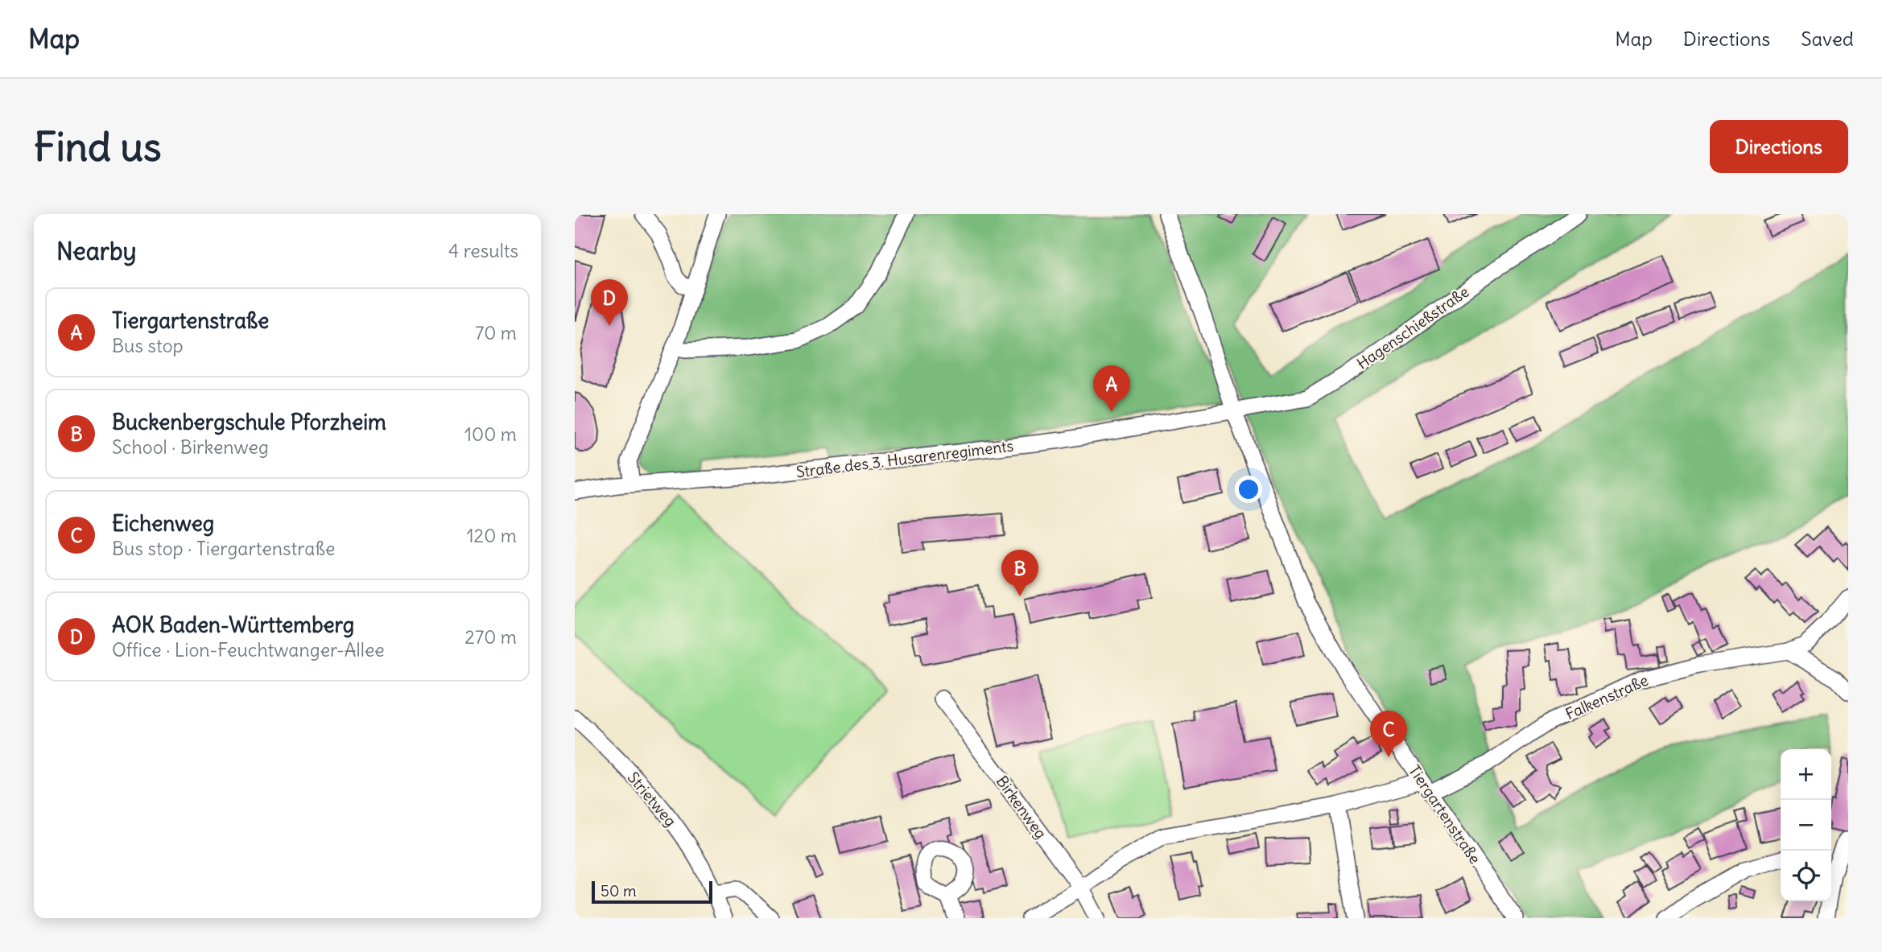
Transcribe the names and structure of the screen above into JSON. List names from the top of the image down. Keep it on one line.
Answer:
{"streets":{"street":["Hagenschießstraße","Straße des 3. Husarenregiments","Falkenstraße","Strietweg","Birkenweg","Tiergartenstraße"]},"crossings":[["Hagenschießstraße","Straße des 3. Husarenregiments"],["Hagenschießstraße","Tiergartenstraße"],["Straße des 3. Husarenregiments","Tiergartenstraße"],["Falkenstraße","Birkenweg"],["Falkenstraße","Tiergartenstraße"]],"scale_bar":"50 m","page":{"header":"Map","nav":["Map","Directions","Saved"],"buttons":"Directions","title":"Find us","heading":["Nearby","4 results"],"pins":["D","A","B","C"],"list":[{"mark":"A","name":"Tiergartenstraße","note":"Bus stop","value":"70 m"},{"mark":"B","name":"Buckenbergschule Pforzheim","note":"School · Birkenweg","value":"100 m"},{"mark":"C","name":"Eichenweg","note":"Bus stop · Tiergartenstraße","value":"120 m"},{"mark":"D","name":"AOK Baden-Württemberg","note":"Office · Lion-Feuchtwanger-Allee","value":"270 m"}],"map_buttons":["+","−"],"scale":"50 m"}}
